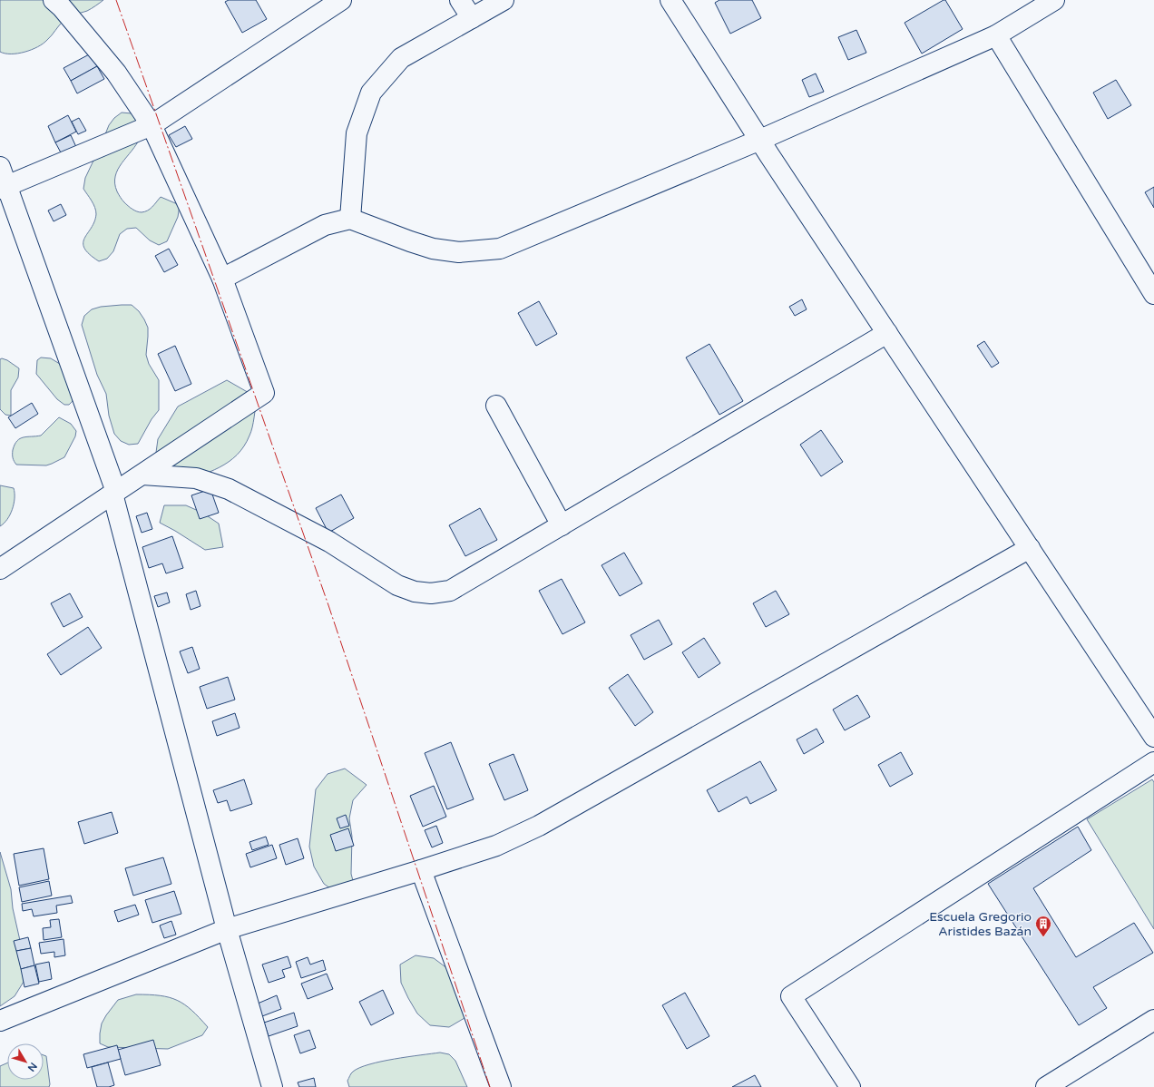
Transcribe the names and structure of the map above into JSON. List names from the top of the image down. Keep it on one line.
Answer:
{"places":{"building":["Escuela Gregorio Aristides Bazán"]},"north":"bottom right"}
